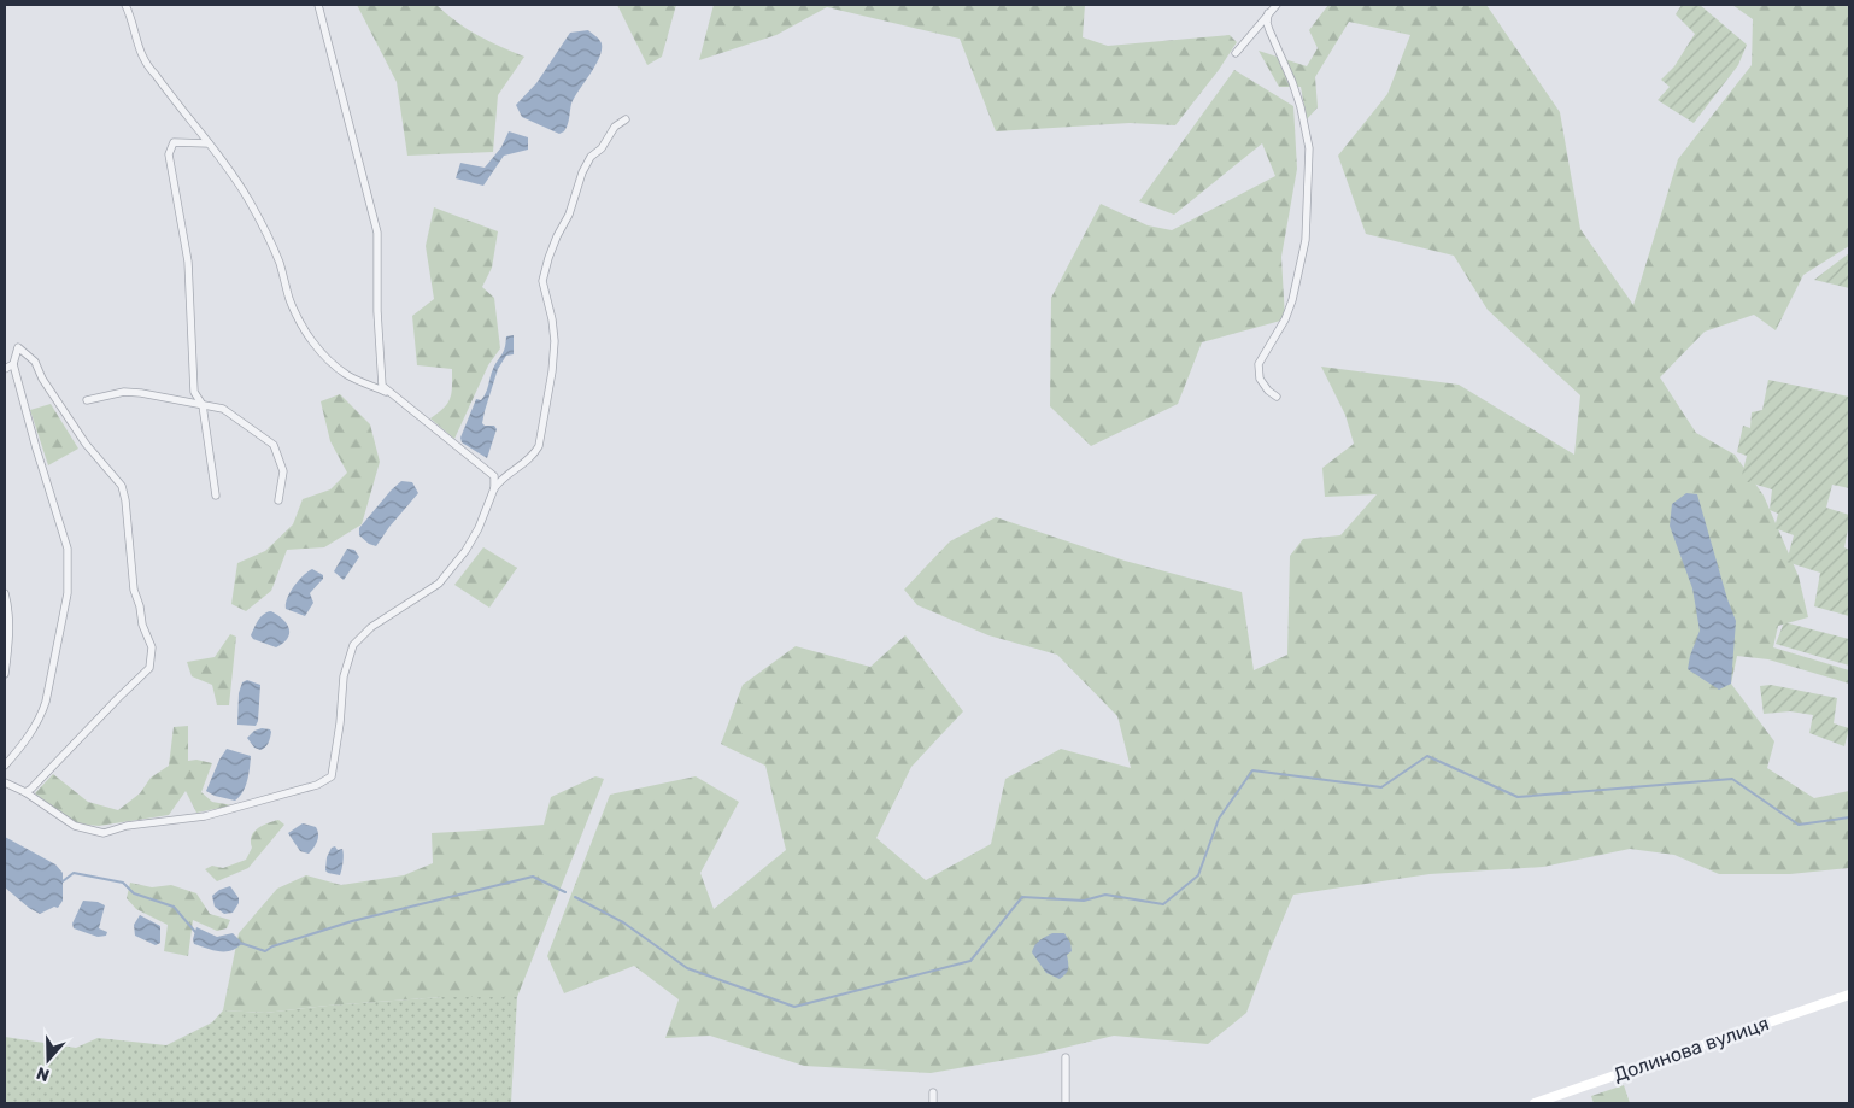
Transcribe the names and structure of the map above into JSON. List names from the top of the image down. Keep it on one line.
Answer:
{"streets":{"street":["Долинова вулиця"]},"north":"bottom"}
